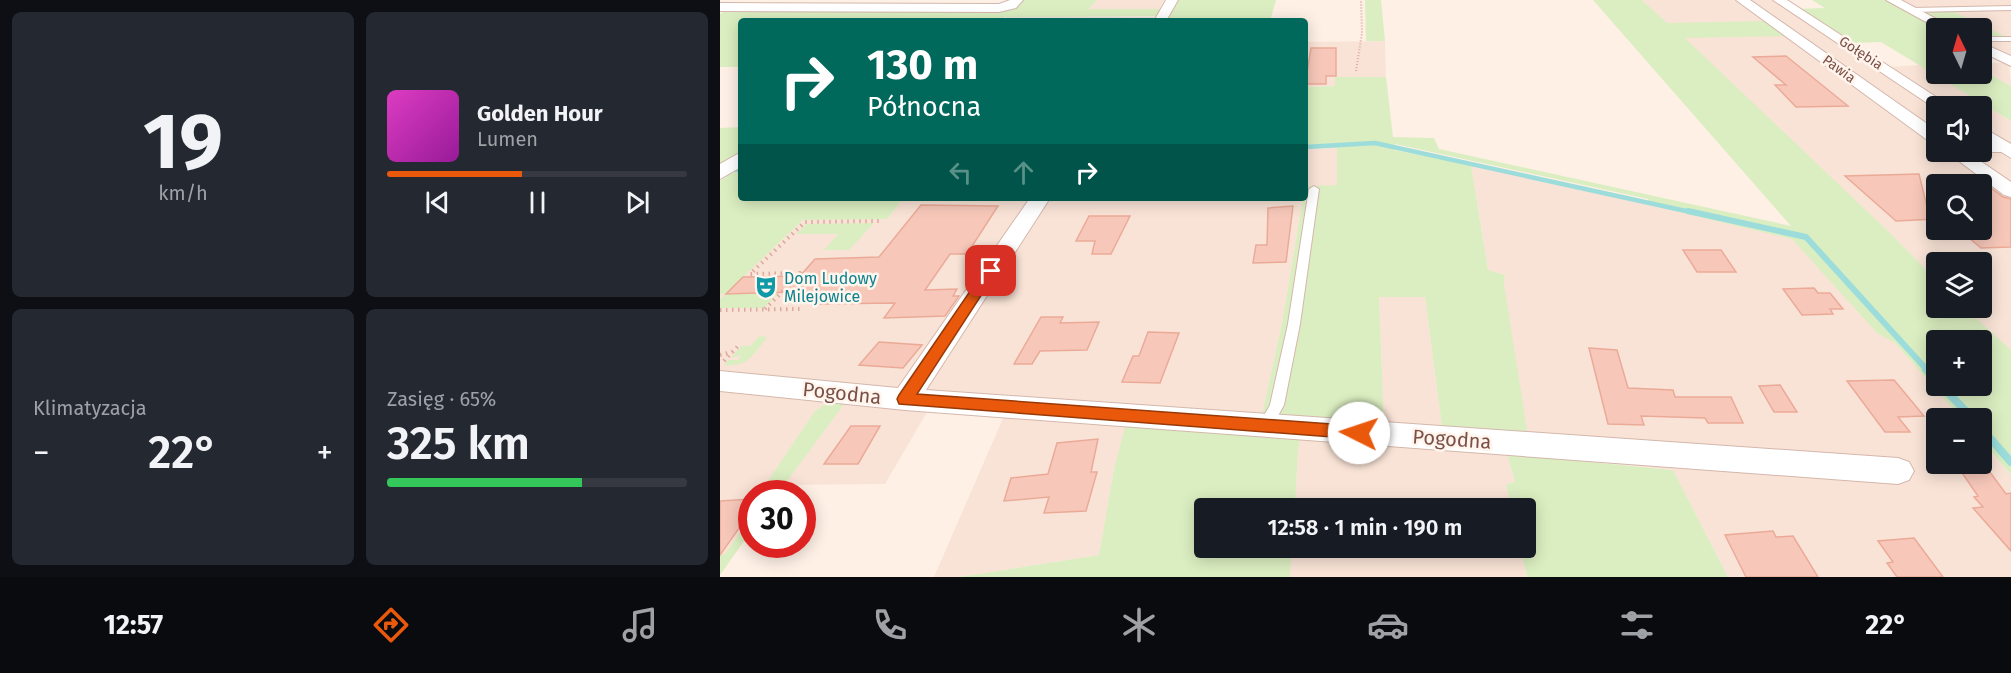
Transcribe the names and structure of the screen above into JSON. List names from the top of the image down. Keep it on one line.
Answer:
{"streets":{"street":["Gołębia","Pawia","Pogodna"]},"places":{"theatre":["Dom Ludowy Milejowice"]},"north":"top","page":{"tile":[["19","km/h"],"Klimatyzacja",["Zasięg · 65%","325 km"]],"map_buttons":["+","−"],"turn":["130 m","Północna"],"song":["Golden Hour","Lumen"],"heat":["−","22°","+"],"limit":"30","trip":"12:58 · 1 min · 190 m","tabs":["12:57","22°"]}}
